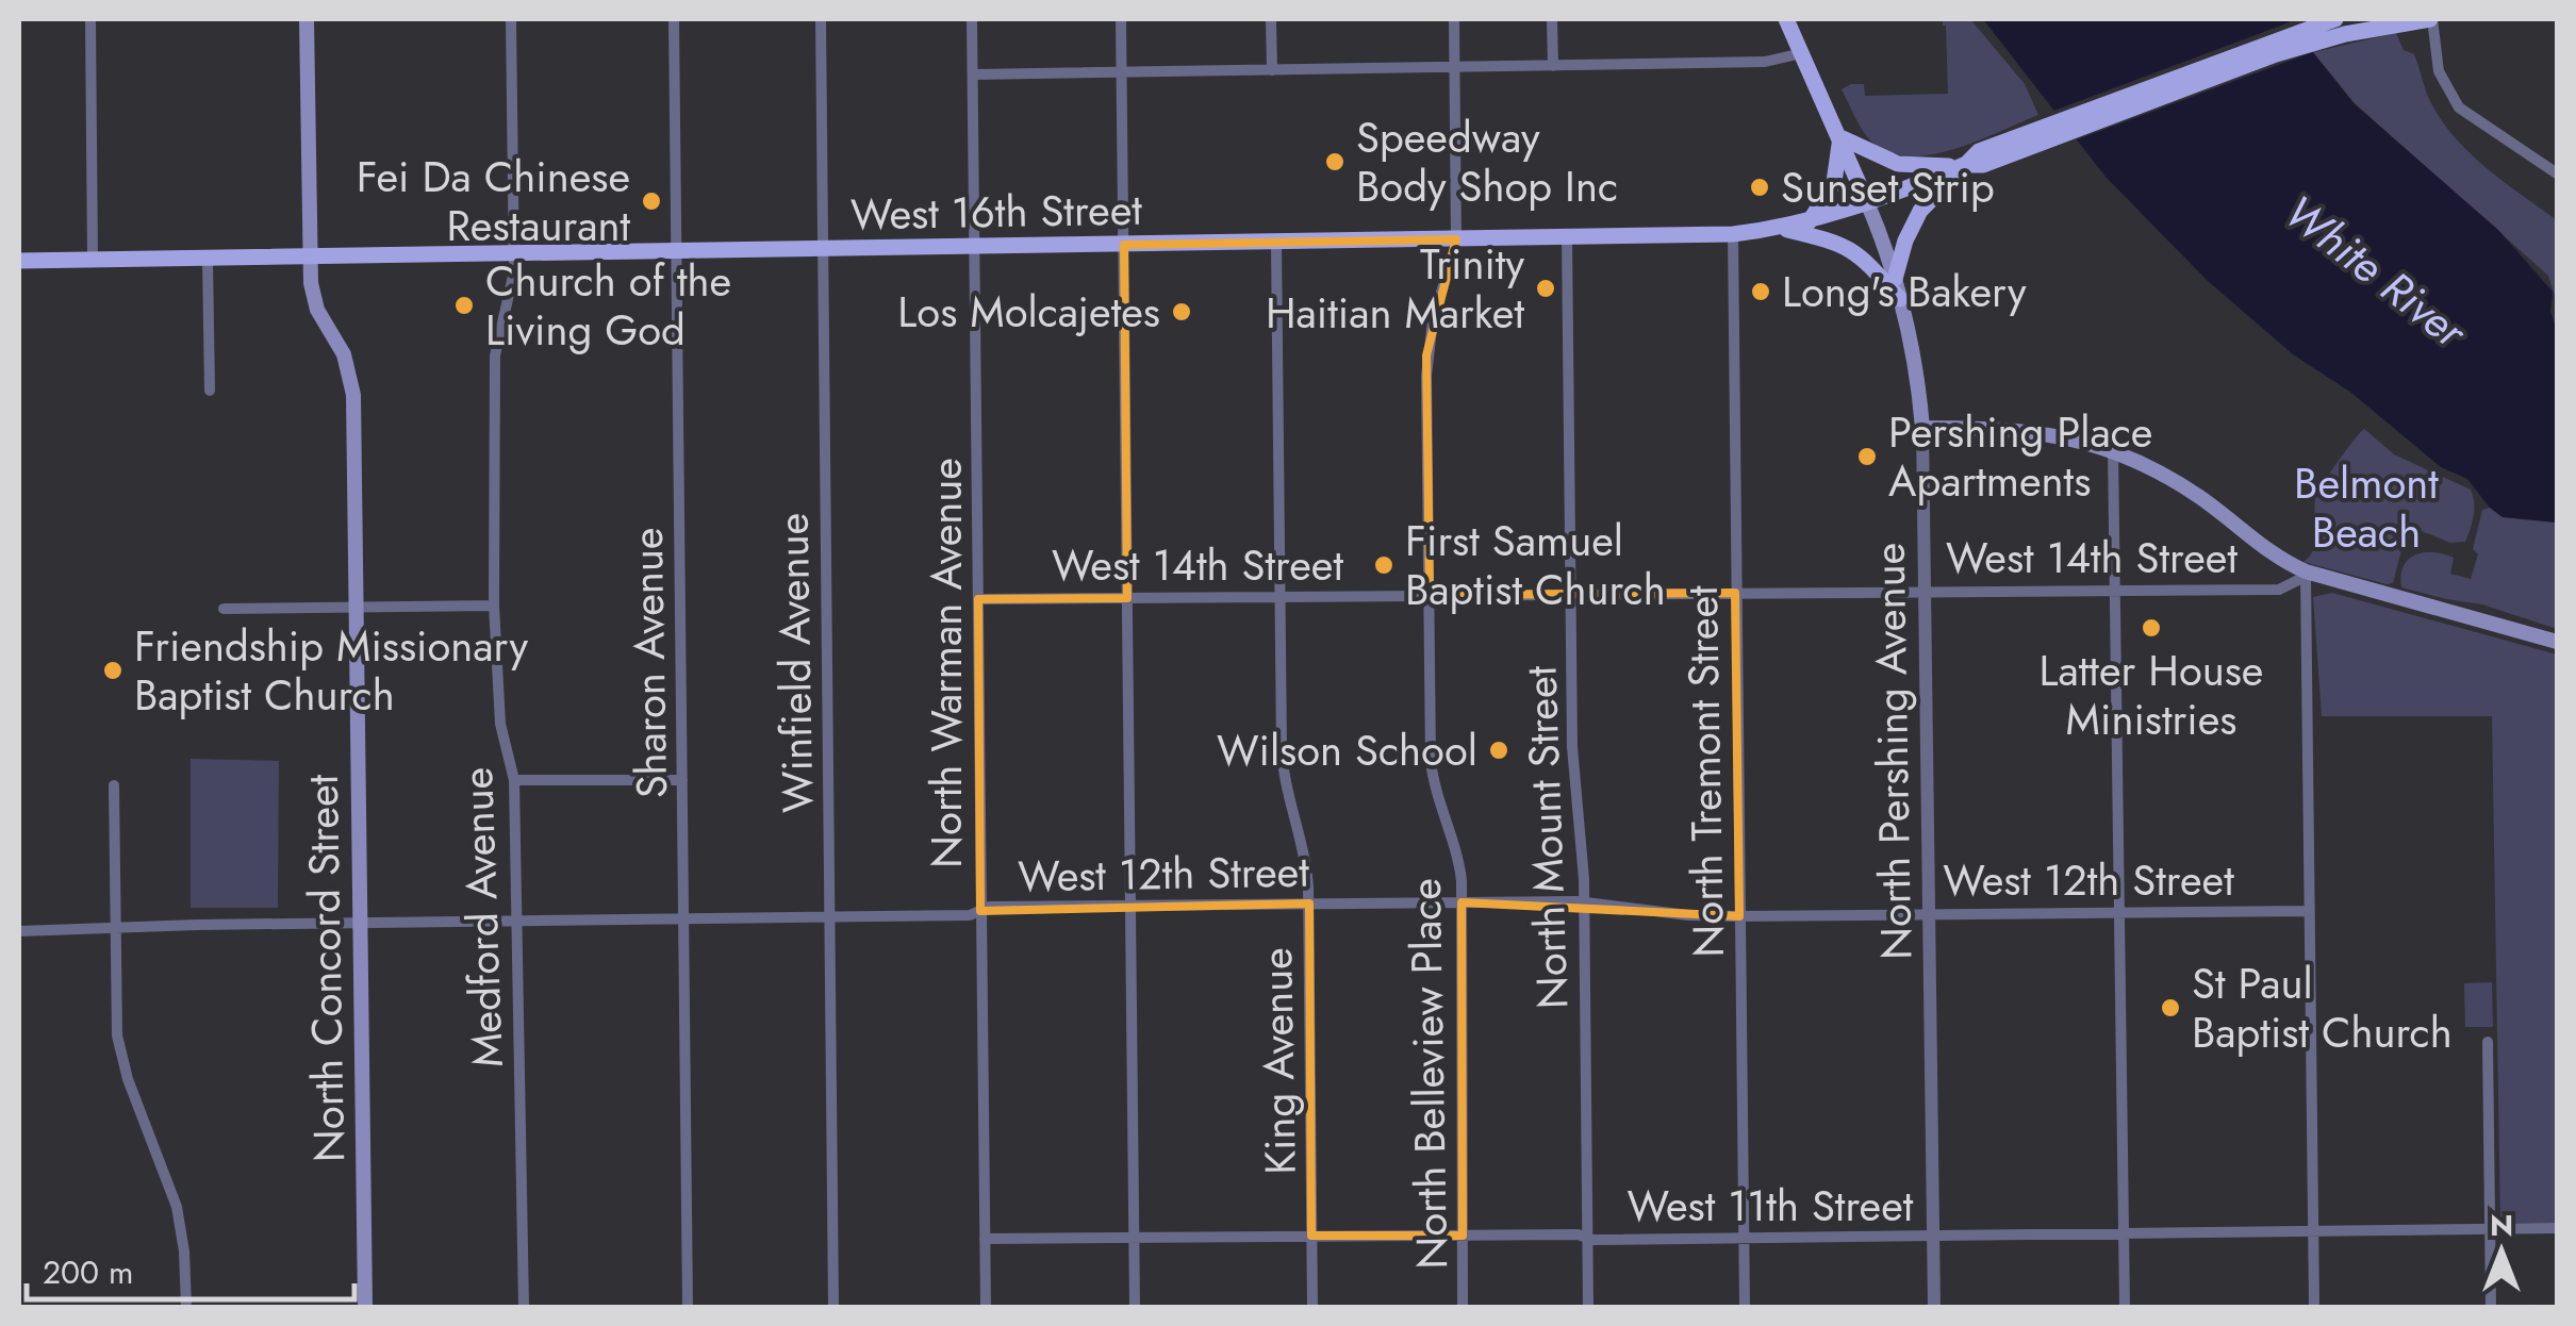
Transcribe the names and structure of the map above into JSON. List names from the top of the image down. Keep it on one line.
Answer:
{"streets":{"main road":["West 16th Street","North Pershing Avenue","North Concord Street"],"street":["West 14th Street","Sharon Avenue","Winfield Avenue","North Warman Avenue","North Tremont Street","North Mount Street","West 12th Street","Medford Avenue","King Avenue","North Belleview Place","West 11th Street"]},"crossings":[["West 16th Street","Sharon Avenue"],["West 16th Street","Winfield Avenue"],["West 16th Street","North Warman Avenue"],["West 16th Street","North Pershing Avenue"],["West 16th Street","North Tremont Street"],["West 16th Street","North Mount Street"],["West 16th Street","Medford Avenue"],["West 16th Street","North Concord Street"],["West 16th Street","King Avenue"],["West 16th Street","North Belleview Place"],["West 14th Street","North Warman Avenue"],["West 14th Street","North Pershing Avenue"],["West 14th Street","North Tremont Street"],["West 14th Street","North Mount Street"],["West 14th Street","King Avenue"],["West 14th Street","North Belleview Place"],["Sharon Avenue","West 12th Street"],["Winfield Avenue","West 12th Street"],["North Warman Avenue","West 12th Street"],["North Warman Avenue","West 11th Street"],["North Pershing Avenue","West 12th Street"],["North Pershing Avenue","West 11th Street"],["North Tremont Street","West 12th Street"],["North Tremont Street","West 11th Street"],["North Mount Street","West 12th Street"],["North Mount Street","West 11th Street"],["West 12th Street","Medford Avenue"],["West 12th Street","North Concord Street"],["West 12th Street","King Avenue"],["West 12th Street","North Belleview Place"],["King Avenue","West 11th Street"],["North Belleview Place","West 11th Street"]],"water":["White River"],"parks":["Belmont Beach"],"places":["Speedway Body Shop Inc","Sunset Strip","Fei Da Chinese Restaurant","Trinity Haitian Market","Long's Bakery","Church of the Living God","Los Molcajetes","Pershing Place Apartments","First Samuel Baptist Church","Latter House Ministries","Friendship Missionary Baptist Church","Wilson School","St Paul Baptist Church"],"scale_bar":"200 m","north":"top"}
